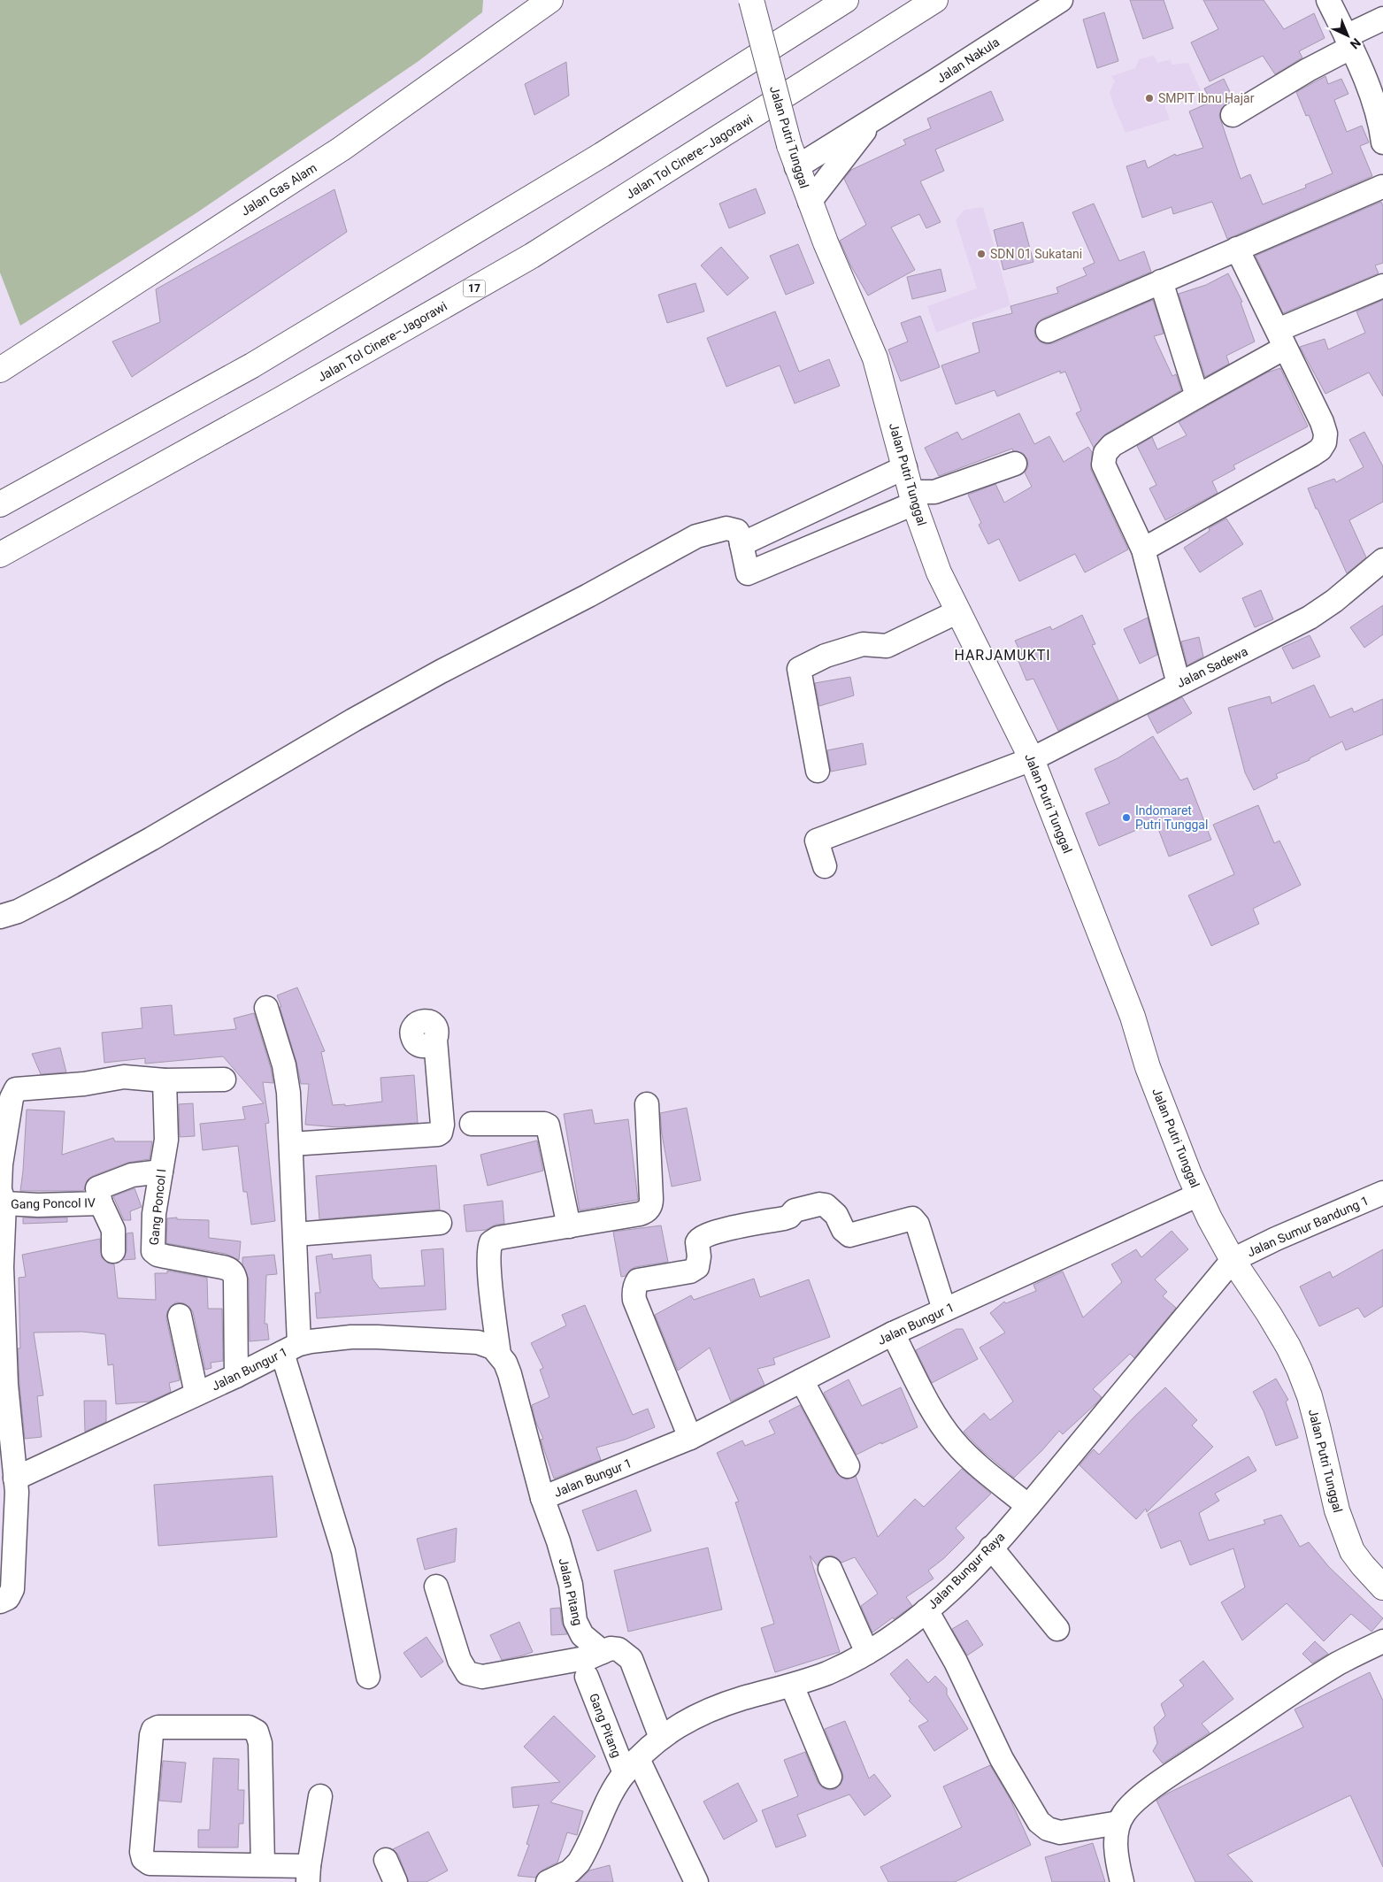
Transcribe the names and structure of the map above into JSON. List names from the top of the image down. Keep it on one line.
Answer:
{"streets":{"main road":["Jalan Putri Tunggal","Jalan Tol Cinere–Jagorawi","Jalan Gas Alam","17"],"street":["Jalan Nakula","Jalan Sadewa","Gang Poncol IV","Gang Poncol I","Jalan Sumur Bandung 1","Jalan Bungur 1","Jalan Bungur Raya","Jalan Pitang","Gang Pitang"]},"crossings":[["Jalan Nakula","Jalan Putri Tunggal"],["Jalan Putri Tunggal","Jalan Sadewa"],["Jalan Putri Tunggal","Jalan Sumur Bandung 1"],["Jalan Putri Tunggal","Jalan Bungur 1"],["Jalan Putri Tunggal","Jalan Bungur Raya"],["Gang Poncol IV","Gang Poncol I"],["Gang Poncol I","Jalan Bungur 1"],["Jalan Sumur Bandung 1","Jalan Bungur Raya"],["Jalan Bungur 1","Jalan Pitang"],["Jalan Bungur Raya","Gang Pitang"]],"districts":["HARJAMUKTI"],"places":["SMPIT Ibnu Hajar","SDN 01 Sukatani","Indomaret Putri Tunggal"],"north":"bottom right"}
